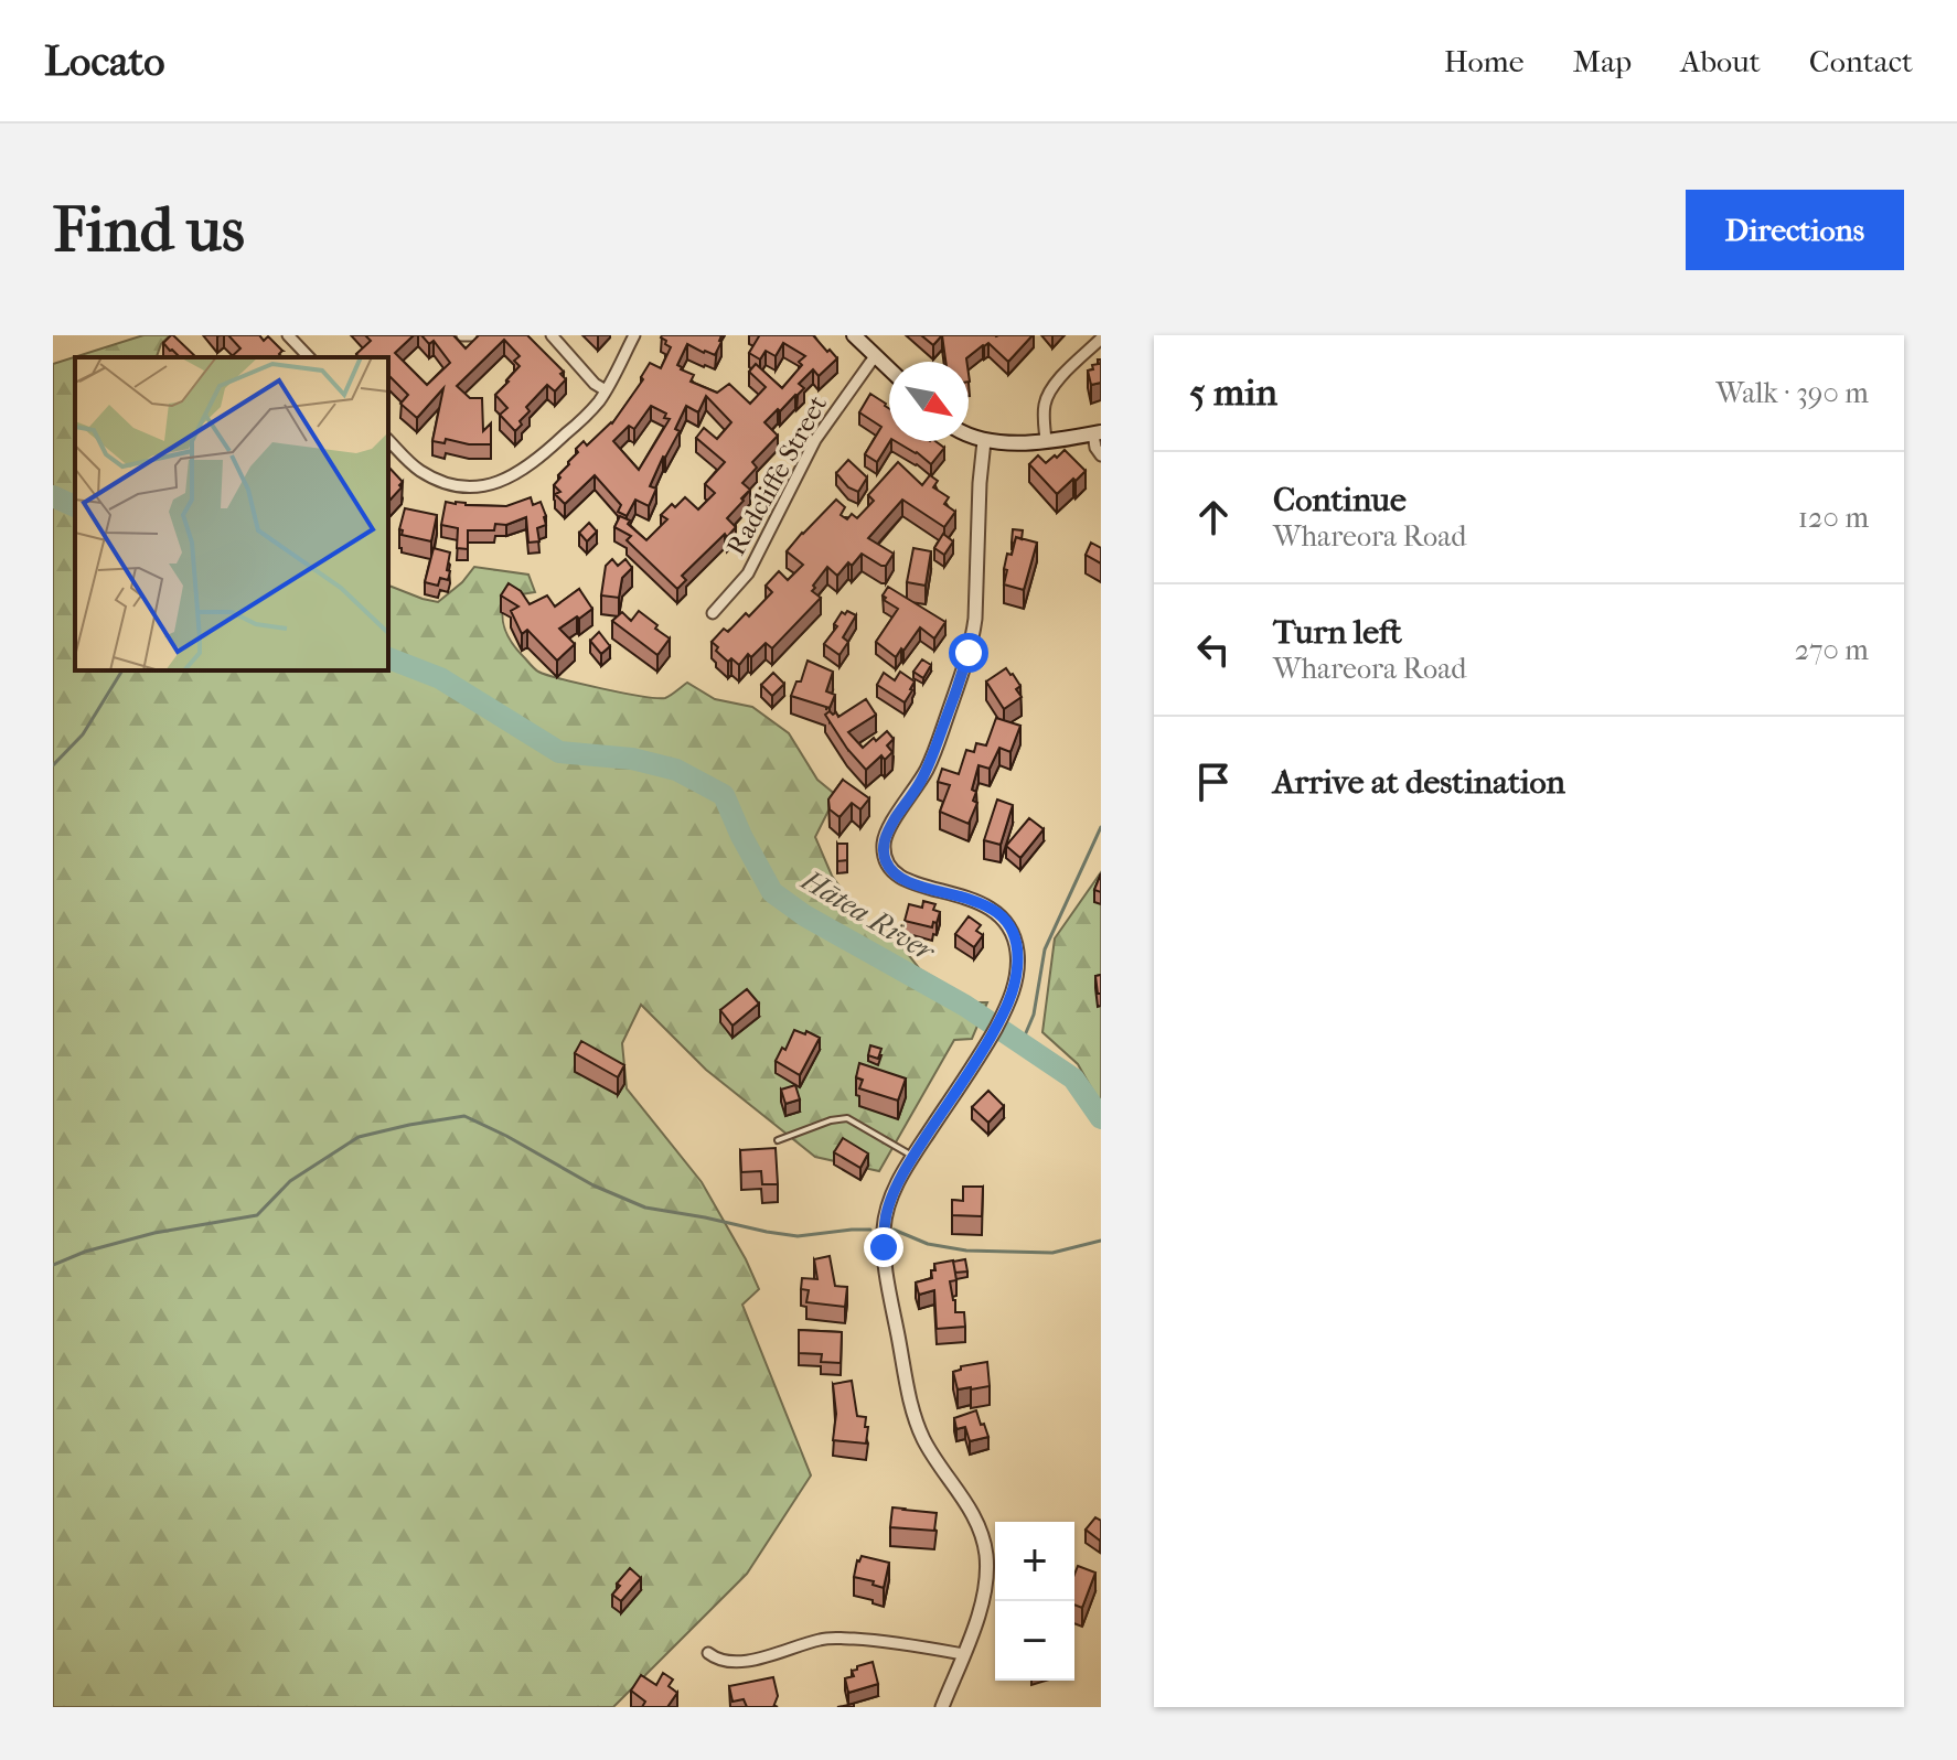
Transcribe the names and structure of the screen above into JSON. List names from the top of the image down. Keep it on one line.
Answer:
{"streets":{"street":["Radcliffe Street"]},"water":["Hātea River"],"north":"bottom right","page":{"header":"Locato","nav":["Home","Map","About","Contact"],"buttons":"Directions","title":"Find us","heading":["5 min","Walk · 390 m"],"list":[["Continue","Whareora Road","120 m"],["Turn left","Whareora Road","270 m"],"Arrive at destination"],"map_buttons":["+","−"]}}
